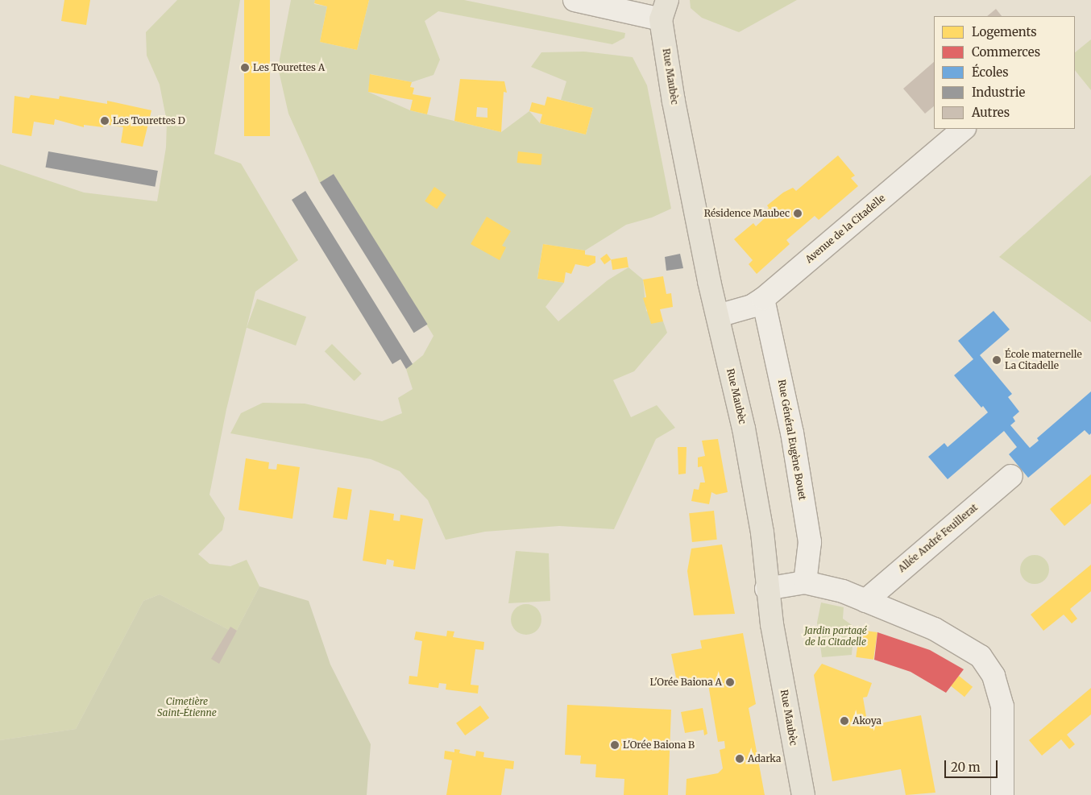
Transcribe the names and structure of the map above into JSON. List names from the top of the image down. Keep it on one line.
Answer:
{"streets":{"main road":["Rue Maubèc"],"street":["Avenue de la Citadelle","Rue Général Eugène Bouet","Allée André Feuillerat"]},"crossings":[["Rue Maubèc","Avenue de la Citadelle"],["Avenue de la Citadelle","Rue Général Eugène Bouet"]],"parks":["Jardin partagé de la Citadelle","Cimetière Saint-Étienne"],"places":["Les Tourettes A","Les Tourettes D","Résidence Maubec","École maternelle La Citadelle","L'Orée Baiona A","Akoya","L'Orée Baiona B","Adarka"],"legend":["Logements","Commerces","Écoles","Industrie","Autres"],"scale_bar":"20 m"}
